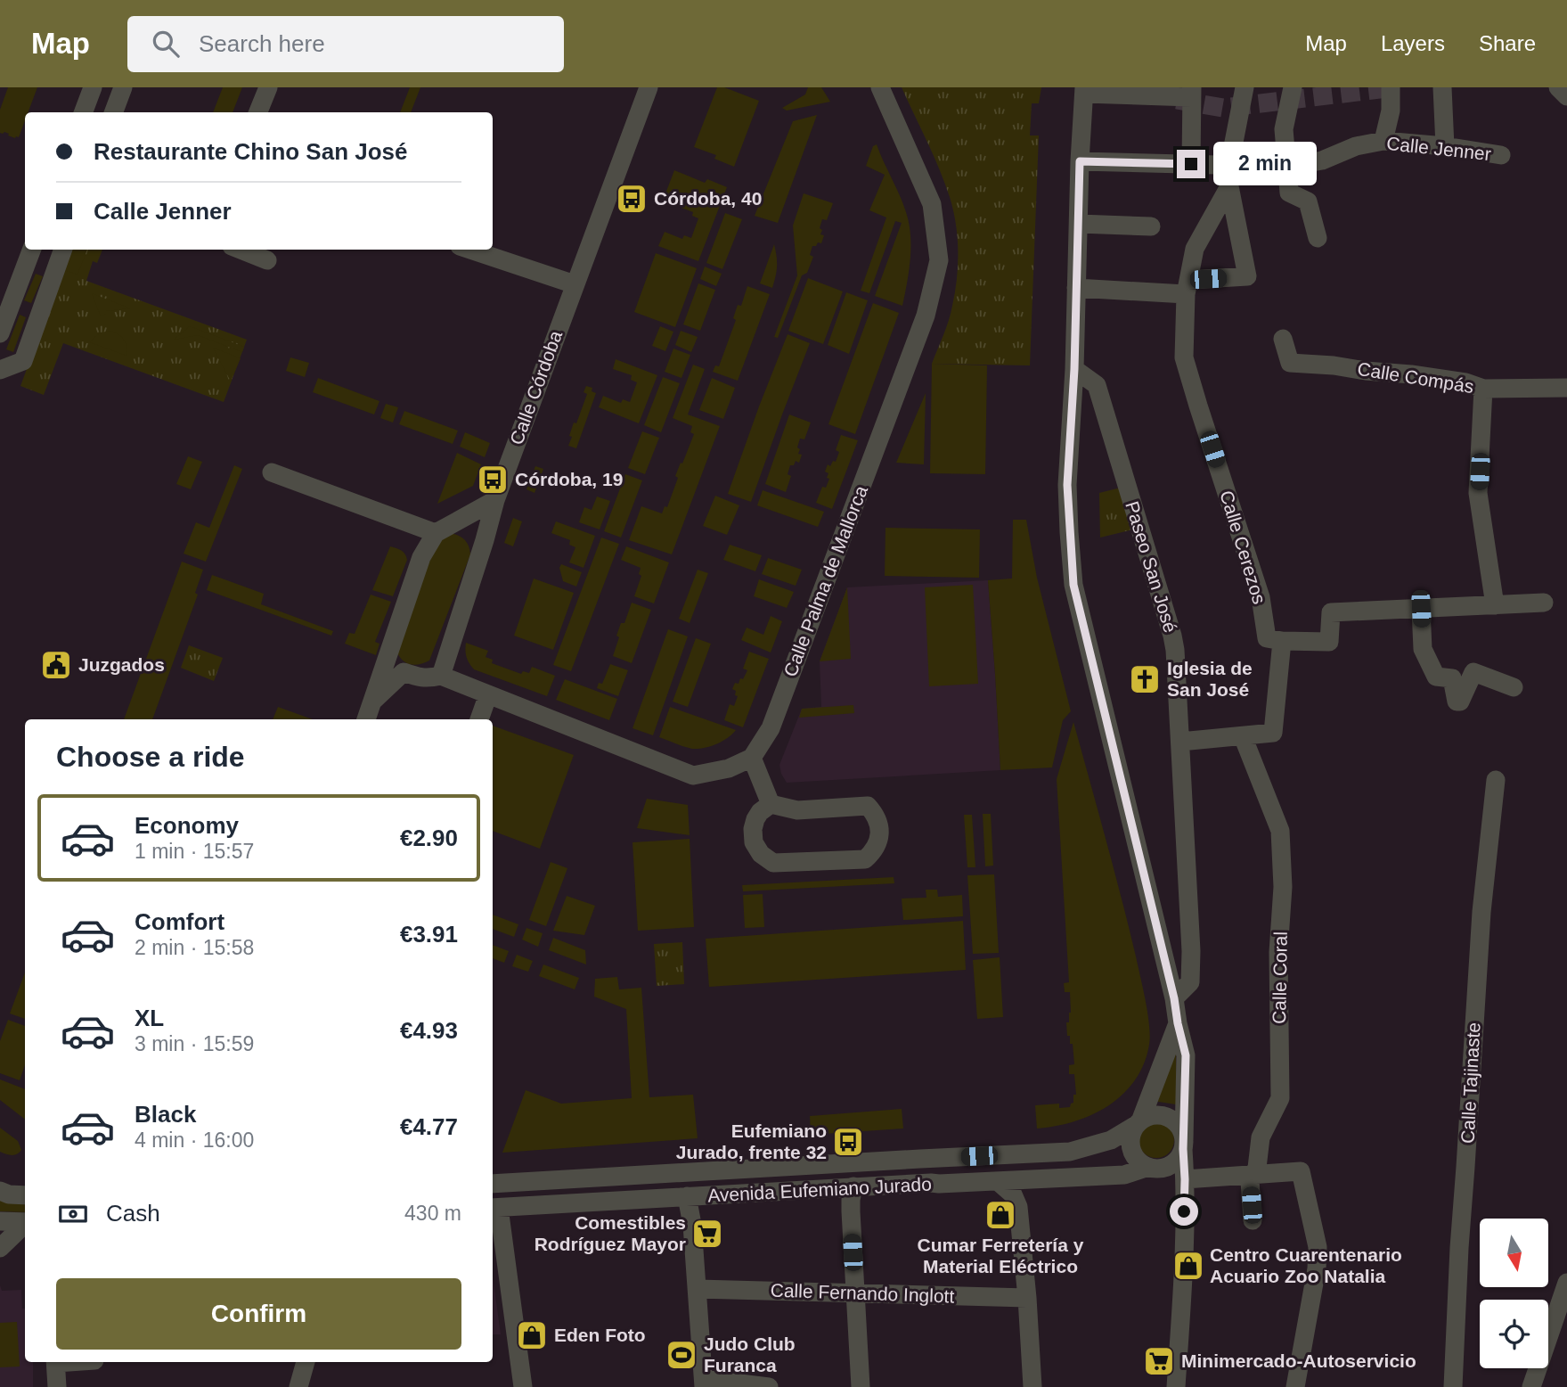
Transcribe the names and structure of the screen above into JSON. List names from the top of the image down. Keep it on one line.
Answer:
{"streets":{"street":["Calle Jenner","Calle Compás","Calle Córdoba","Calle Cerezos","Paseo San José","Calle Palma de Mallorca","Calle Coral","Calle Tajinaste","Avenida Eufemiano Jurado","Calle Fernando Inglott"]},"crossings":[["Calle Jenner","Calle Cerezos"]],"places":{"bus stop":["Córdoba, 40","Córdoba, 19","Eufemiano Jurado, frente 32"],"public building":["Juzgados"],"church":["Iglesia de San José"],"shop":["Cumar Ferretería y Material Eléctrico","Centro Cuarentenario Acuario Zoo Natalia","Eden Foto"],"supermarket":["Comestibles Rodríguez Mayor","Minimercado-Autoservicio"],"sports":["Judo Club Furanca"]},"north":"bottom","page":{"header":"Map","search":"Search here","nav":["Map","Layers","Share"],"banner":["Restaurante Chino San José","Calle Jenner"],"bubble":"2 min","heading":"Choose a ride","list":[{"name":"Economy","note":"1 min · 15:57","value":"€2.90"},{"name":"Comfort","note":"2 min · 15:58","value":"€3.91"},{"name":"XL","note":"3 min · 15:59","value":"€4.93"},{"name":"Black","note":"4 min · 16:00","value":"€4.77"}],"pay":["Cash","430 m"],"buttons":"Confirm"}}
